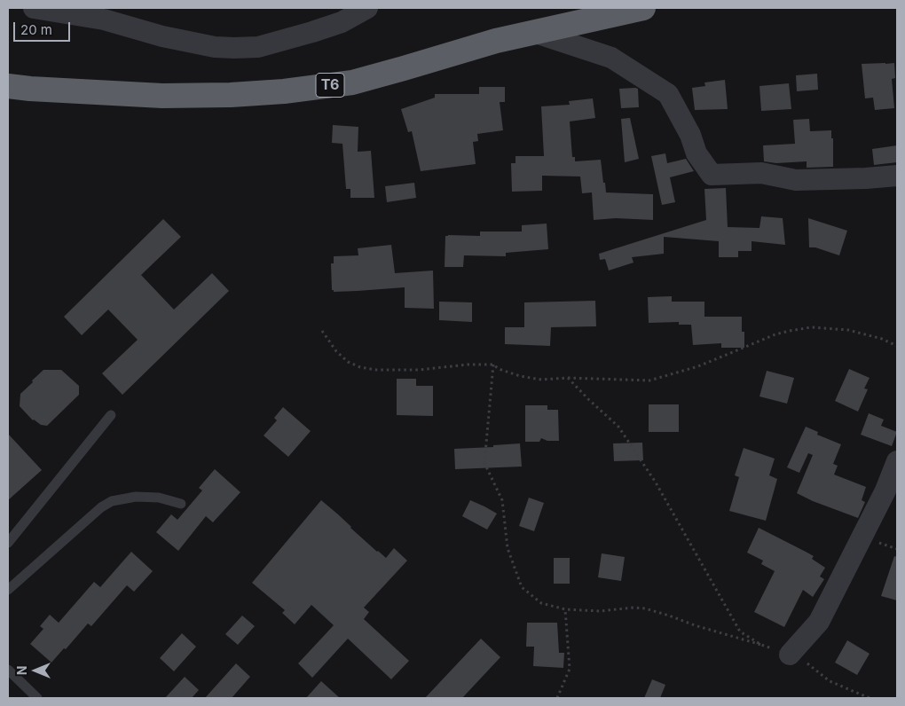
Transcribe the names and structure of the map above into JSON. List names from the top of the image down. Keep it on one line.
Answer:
{"streets":{"highway":["T6"]},"scale_bar":"20 m","north":"left"}
